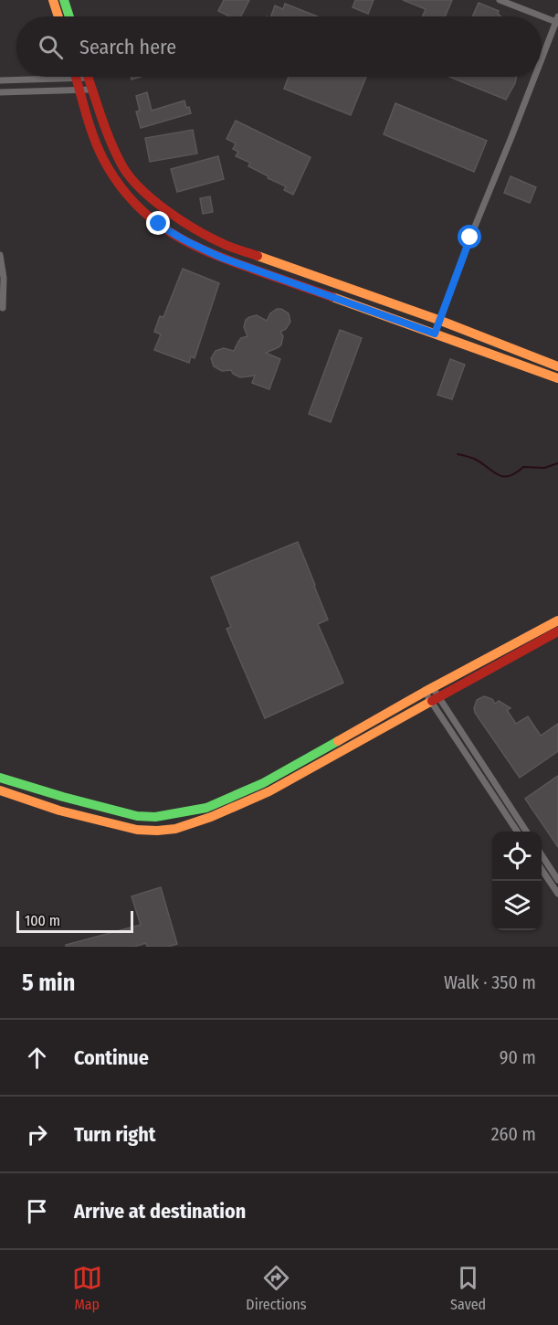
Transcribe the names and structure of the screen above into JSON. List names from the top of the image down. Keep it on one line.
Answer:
{"scale_bar":"100 m","page":{"search":"Search here","scale":"100 m","heading":["5 min","Walk · 350 m"],"list":[["Continue","90 m"],["Turn right","260 m"],"Arrive at destination"],"nav":["Map","Directions","Saved"]}}
